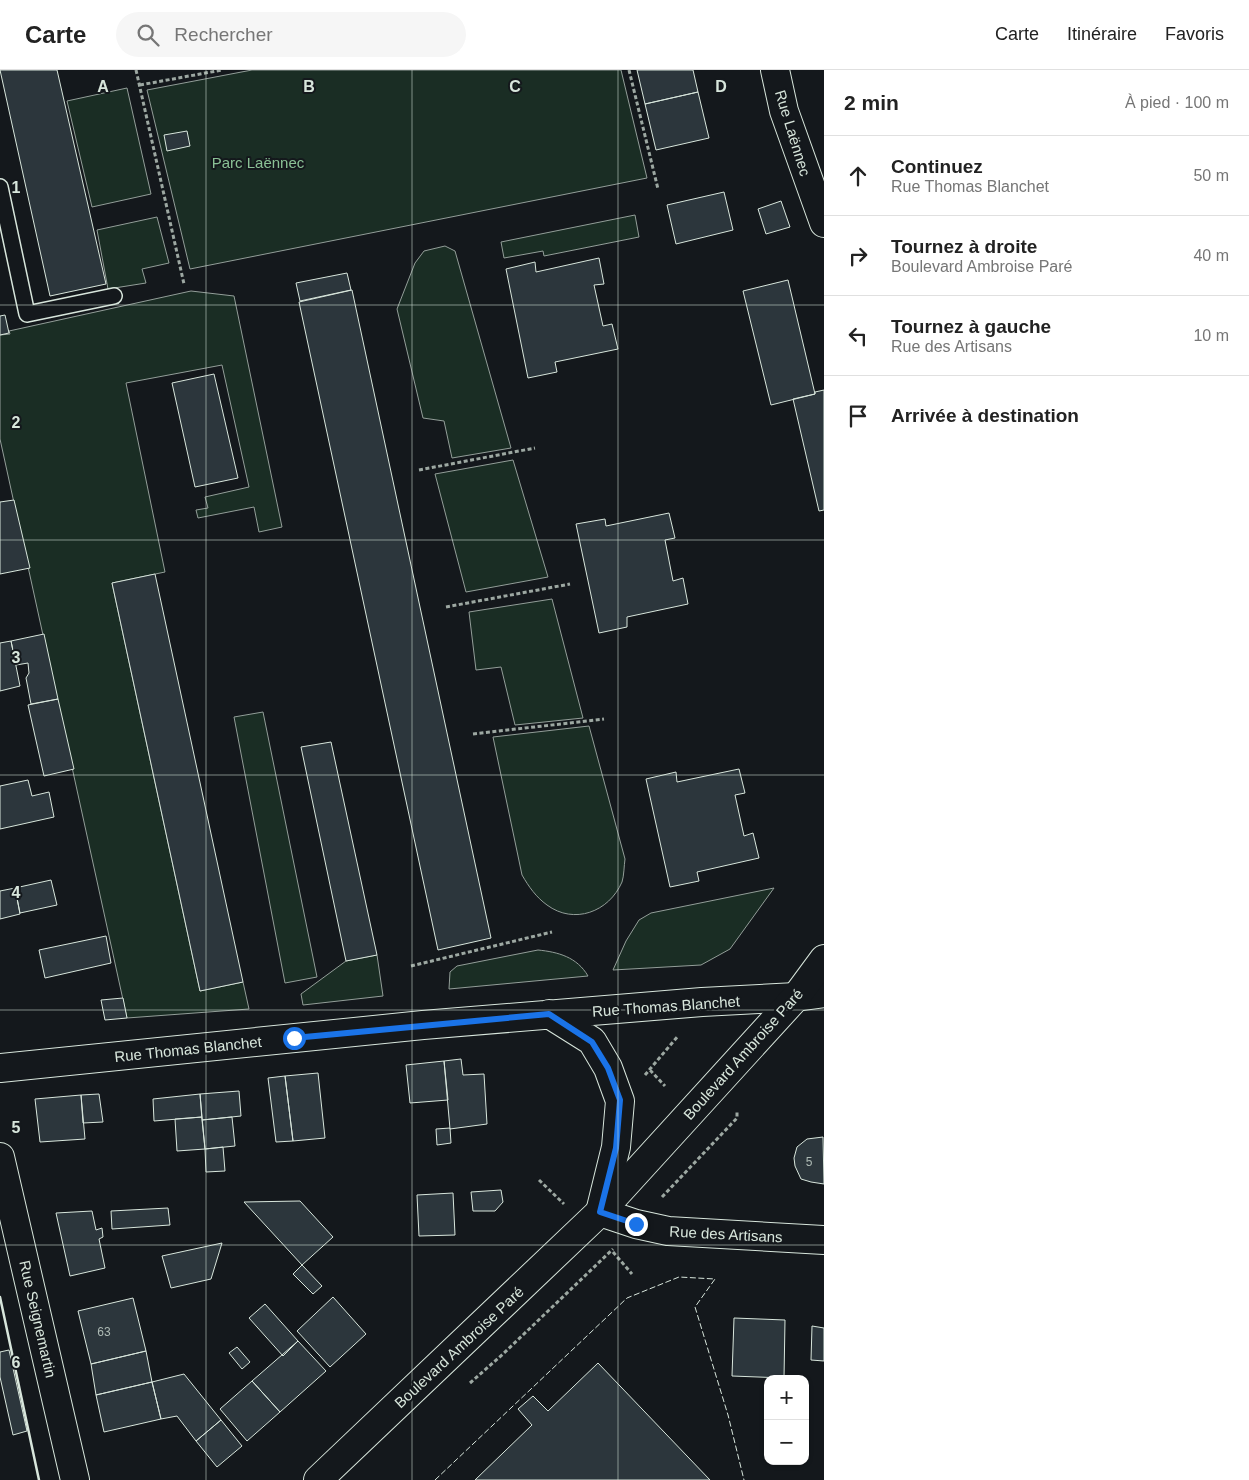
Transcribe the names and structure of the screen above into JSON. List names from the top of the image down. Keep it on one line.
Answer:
{"streets":{"street":["Rue Laënnec","Rue Thomas Blanchet","Boulevard Ambroise Paré","Rue des Artisans","Rue Seignemartin"]},"crossings":[["Rue Thomas Blanchet","Boulevard Ambroise Paré"],["Boulevard Ambroise Paré","Rue des Artisans"]],"parks":["Parc Laënnec"],"house_numbers":["5","63"],"page":{"header":"Carte","search":"Rechercher","nav":["Carte","Itinéraire","Favoris"],"heading":["2 min","À pied · 100 m"],"list":[["Continuez","Rue Thomas Blanchet","50 m"],["Tournez à droite","Boulevard Ambroise Paré","40 m"],["Tournez à gauche","Rue des Artisans","10 m"],"Arrivée à destination"],"map_buttons":["+","−"]},"grid":{"columns":["A","B","C","D"],"rows":["1","2","3","4","5","6"]}}
